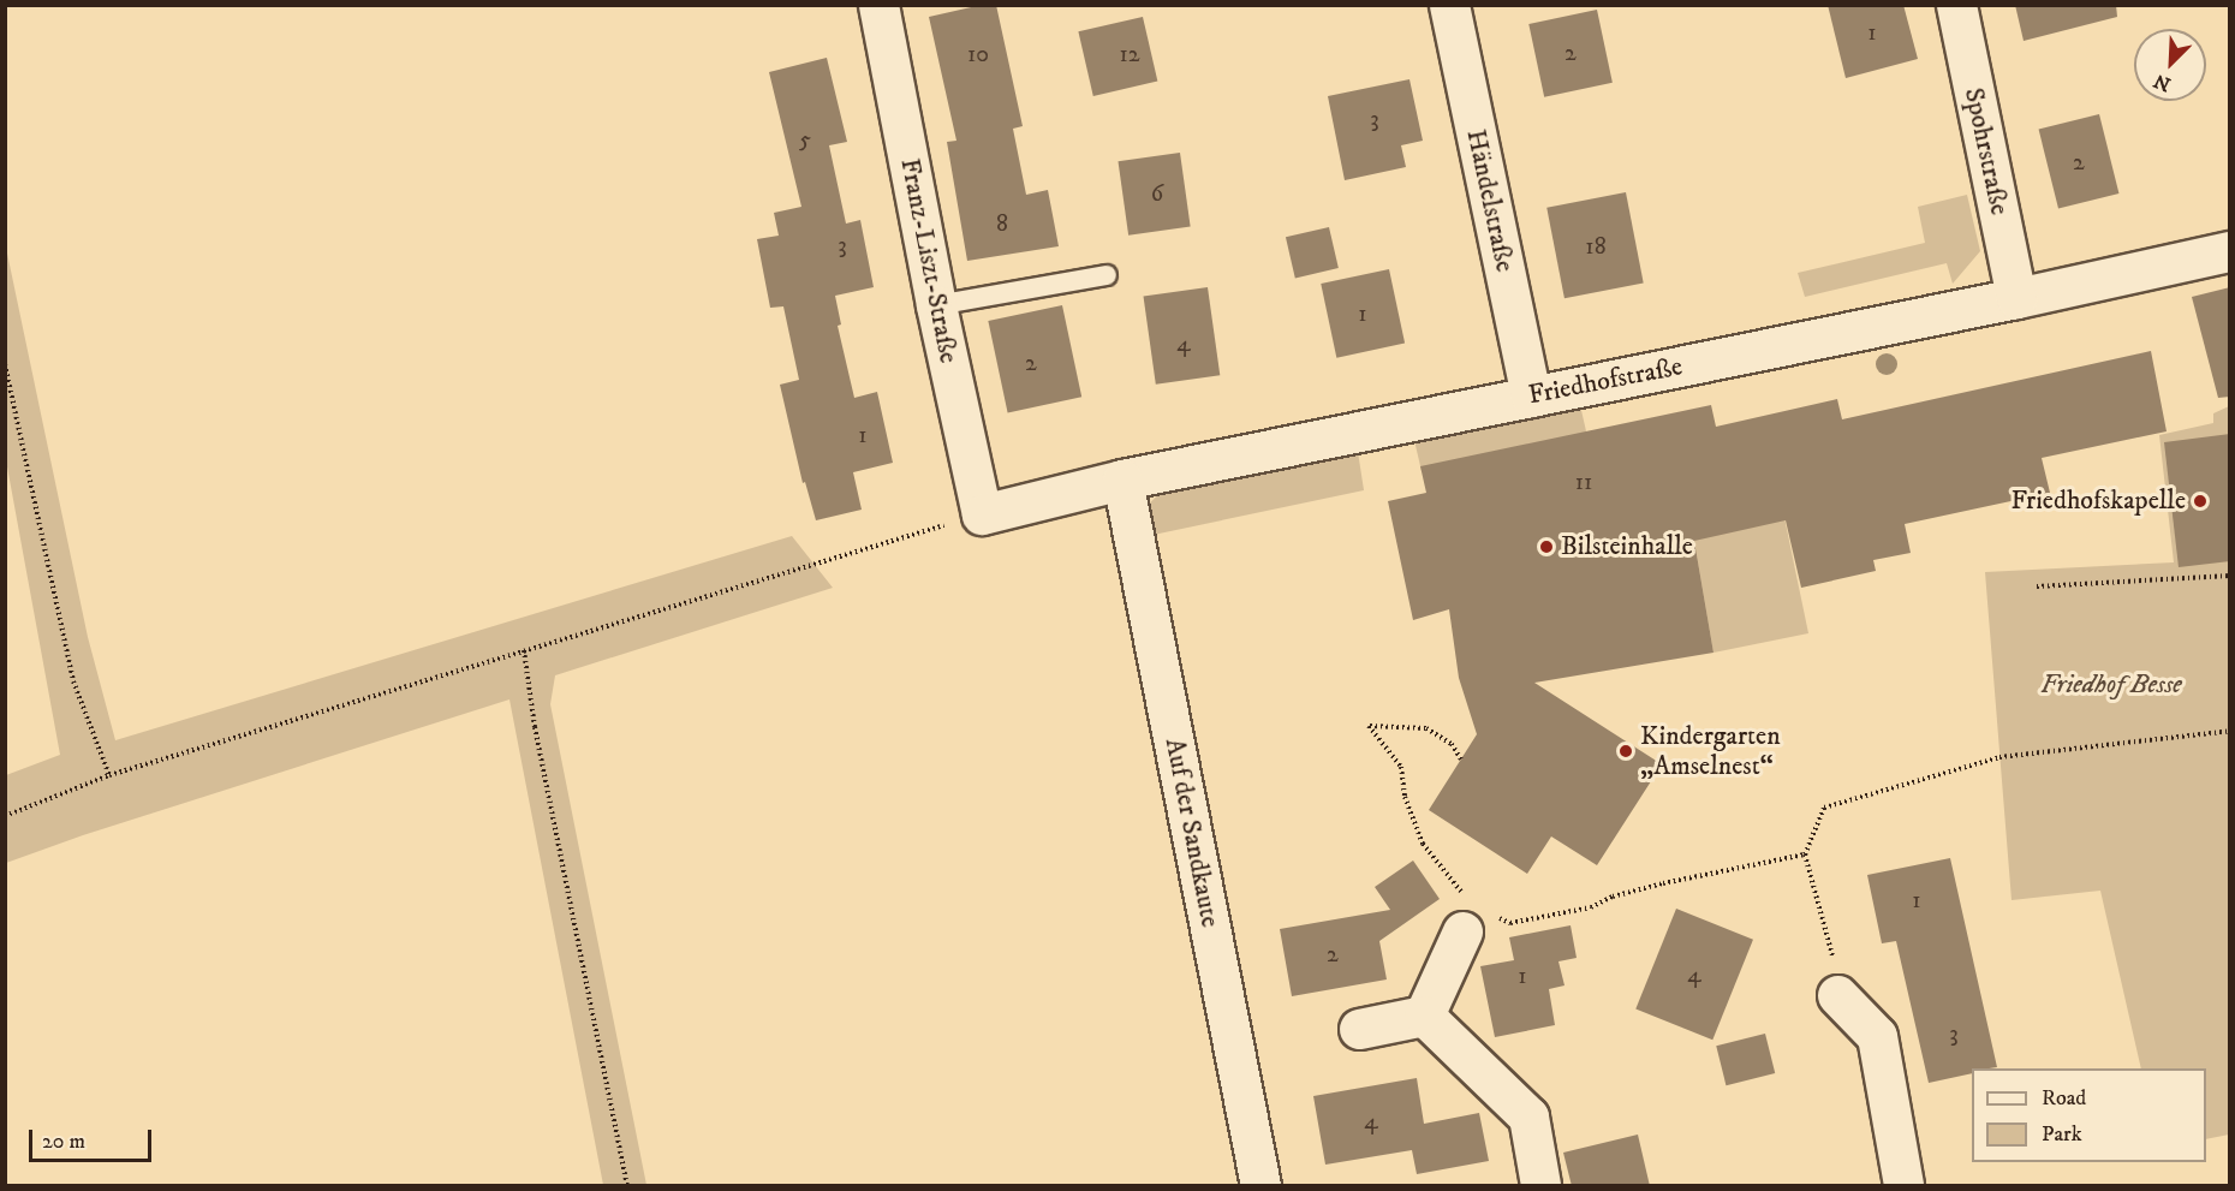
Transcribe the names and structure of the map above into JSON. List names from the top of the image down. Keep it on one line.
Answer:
{"streets":{"street":["Spohrstraße","Händelstraße","Franz-Liszt-Straße","Friedhofstraße","Auf der Sandkaute"]},"crossings":[["Spohrstraße","Friedhofstraße"],["Händelstraße","Friedhofstraße"],["Franz-Liszt-Straße","Friedhofstraße"],["Friedhofstraße","Auf der Sandkaute"]],"parks":["Friedhof Besse"],"places":["Friedhofskapelle","Bilsteinhalle","Kindergarten „Amselnest“"],"house_numbers":["1","2","10","12","3","5","2","6","8","3","18","1","4","2","1","11","1","2","4","1","3","4"],"legend":["Road","Park"],"scale_bar":"20 m","north":"bottom left"}
